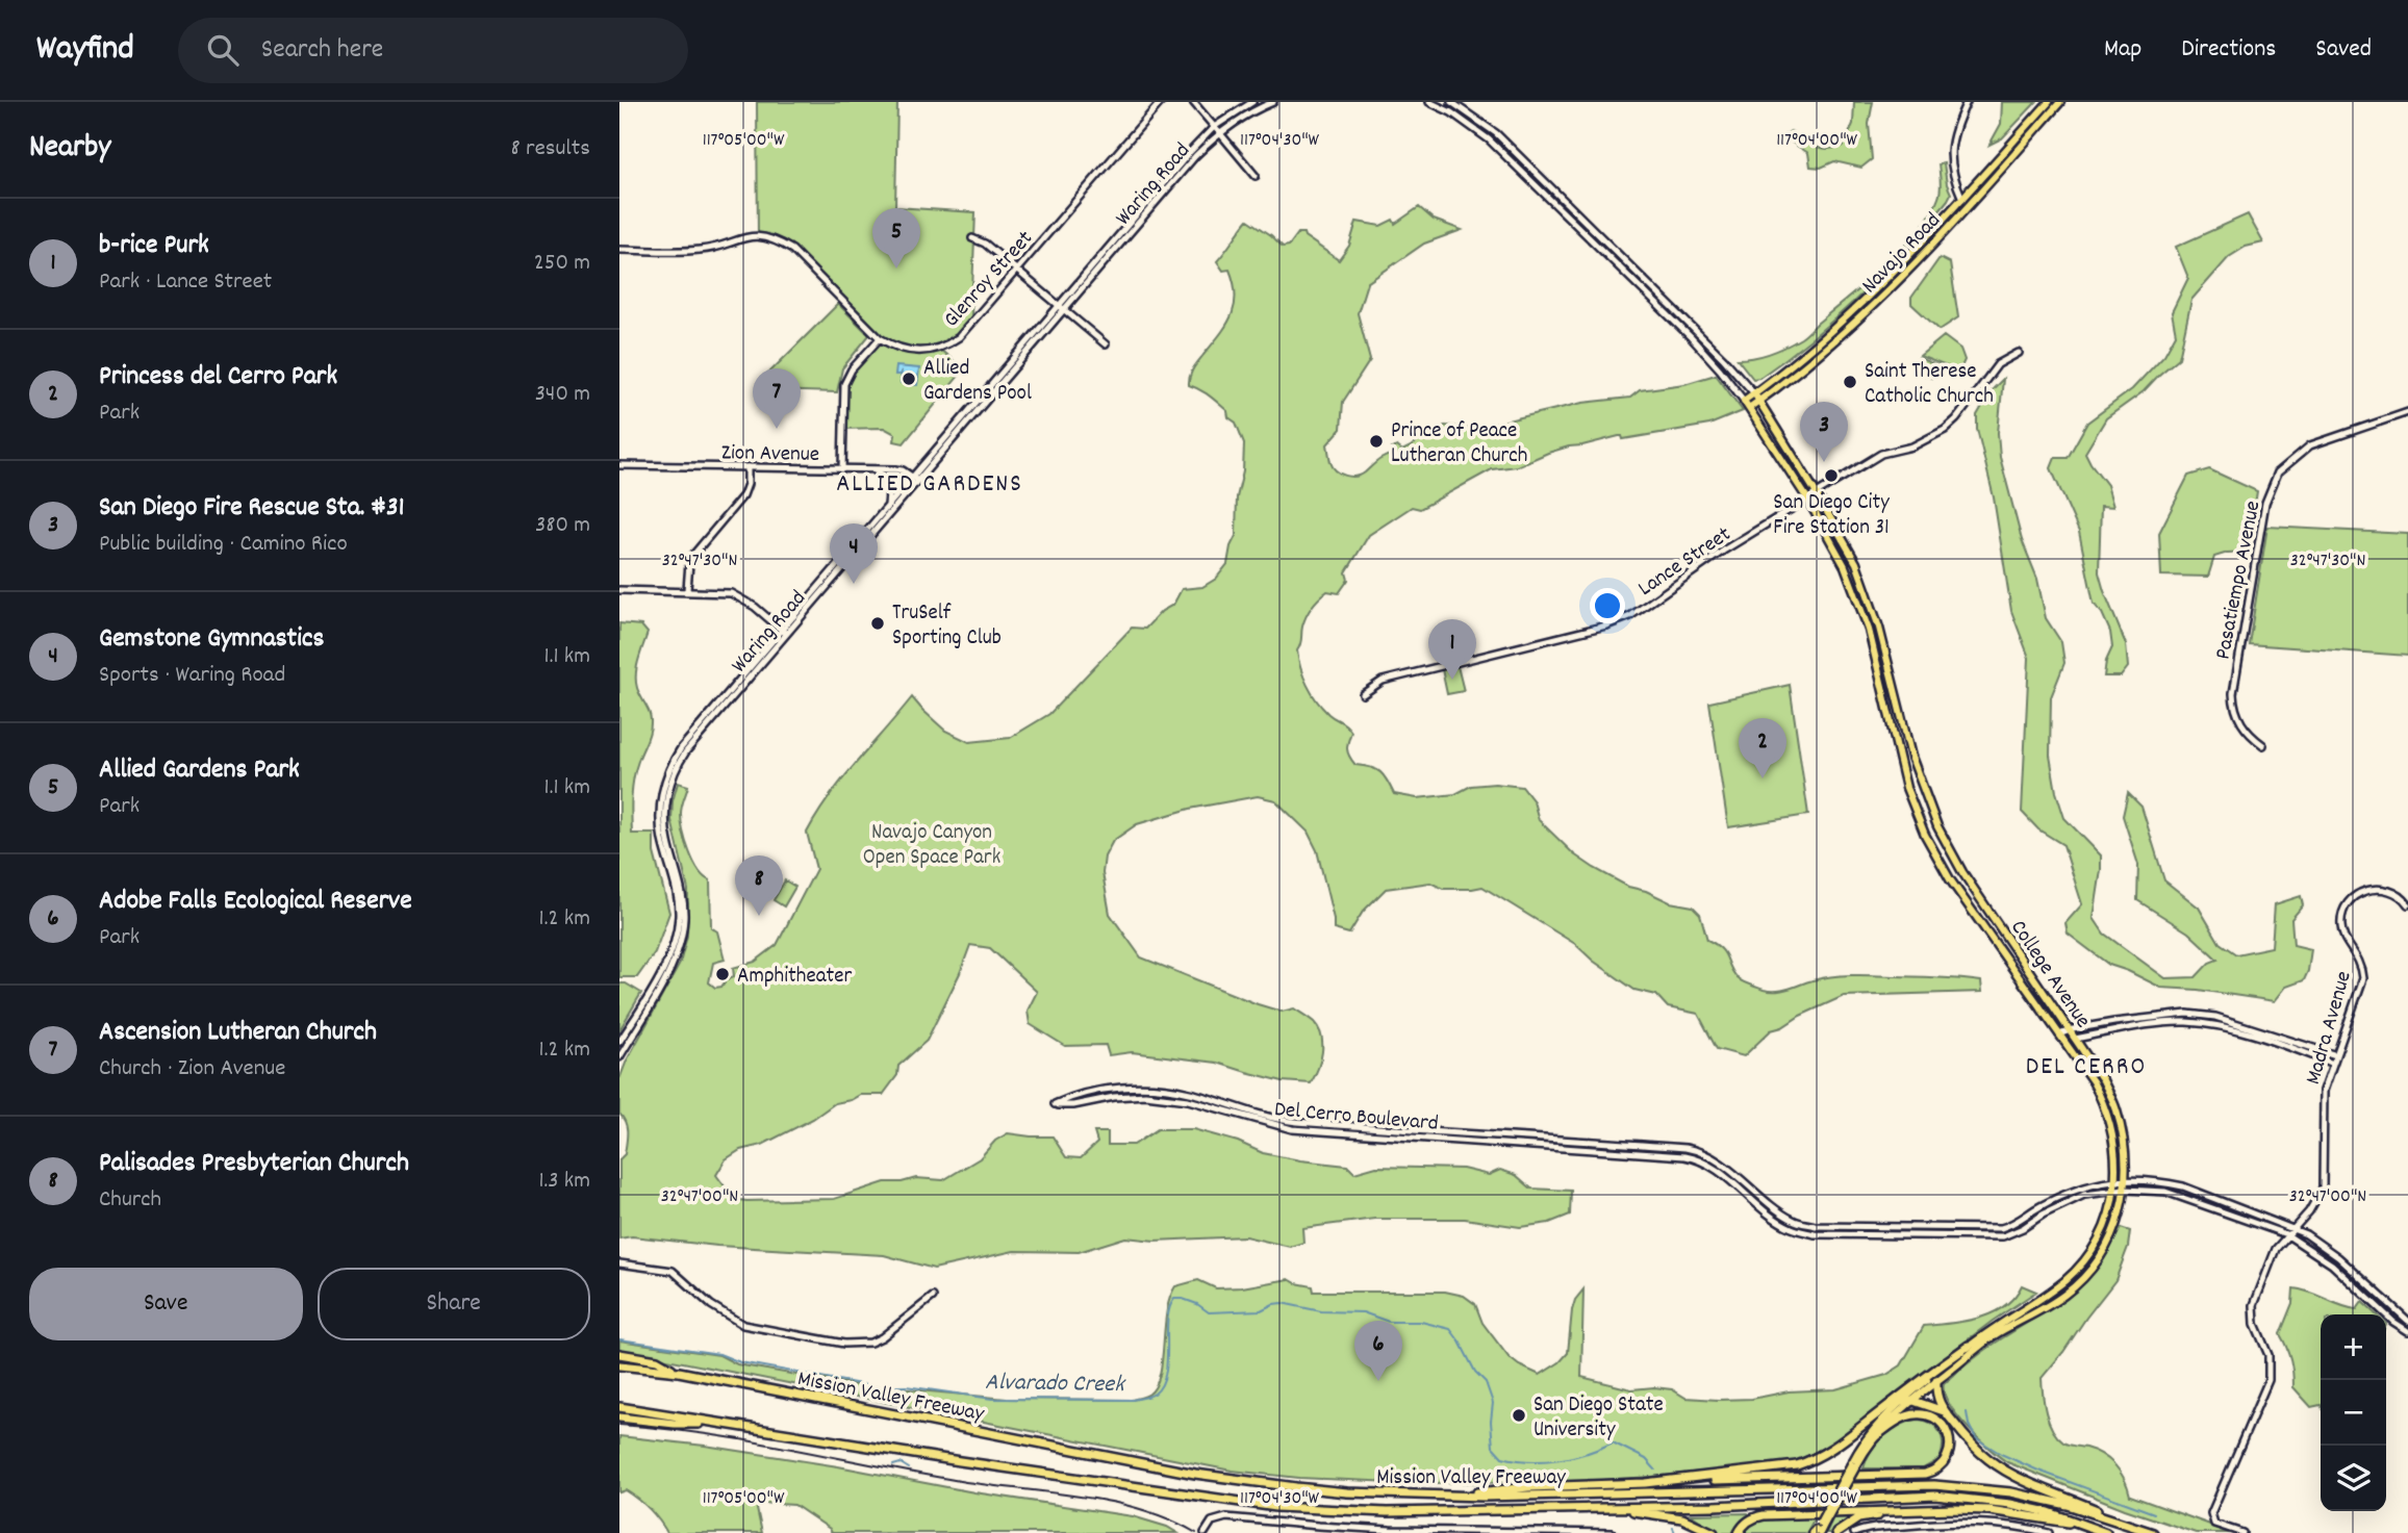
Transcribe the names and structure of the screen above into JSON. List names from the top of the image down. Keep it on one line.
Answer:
{"streets":{"highway":["Mission Valley Freeway"],"main road":["Navajo Road","College Avenue"],"street":["Waring Road","Glenroy Street","Zion Avenue","Lance Street","Pasatiempo Avenue","Madra Avenue","Del Cerro Boulevard"]},"crossings":[["Waring Road","Zion Avenue"],["Navajo Road","College Avenue"],["Lance Street","College Avenue"],["College Avenue","Del Cerro Boulevard"],["Madra Avenue","Del Cerro Boulevard"]],"districts":["ALLIED GARDENS","DEL CERRO"],"water":["Alvarado Creek"],"parks":["Navajo Canyon Open Space Park"],"places":["Allied Gardens Pool","Saint Therese Catholic Church","Prince of Peace Lutheran Church","San Diego City Fire Station 31","TruSelf Sporting Club","Amphitheater","San Diego State University"],"page":{"header":"Wayfind","search":"Search here","nav":["Map","Directions","Saved"],"heading":["Nearby","8 results"],"list":[{"mark":"1","name":"b-rice Purk","note":"Park · Lance Street","value":"250 m"},{"mark":"2","name":"Princess del Cerro Park","note":"Park","value":"340 m"},{"mark":"3","name":"San Diego Fire Rescue Sta. #31","note":"Public building · Camino Rico","value":"380 m"},{"mark":"4","name":"Gemstone Gymnastics","note":"Sports · Waring Road","value":"1.1 km"},{"mark":"5","name":"Allied Gardens Park","note":"Park","value":"1.1 km"},{"mark":"6","name":"Adobe Falls Ecological Reserve","note":"Park","value":"1.2 km"},{"mark":"7","name":"Ascension Lutheran Church","note":"Church · Zion Avenue","value":"1.2 km"},{"mark":"8","name":"Palisades Presbyterian Church","note":"Church","value":"1.3 km"}],"pins":["5","7","3","4","1","2","8","6"],"buttons":["Save","Share"],"map_buttons":["+","−"]},"coordinates":["117°05'00\"W","117°04'30\"W","117°04'00\"W","32°47'30\"N","32°47'00\"N"]}
